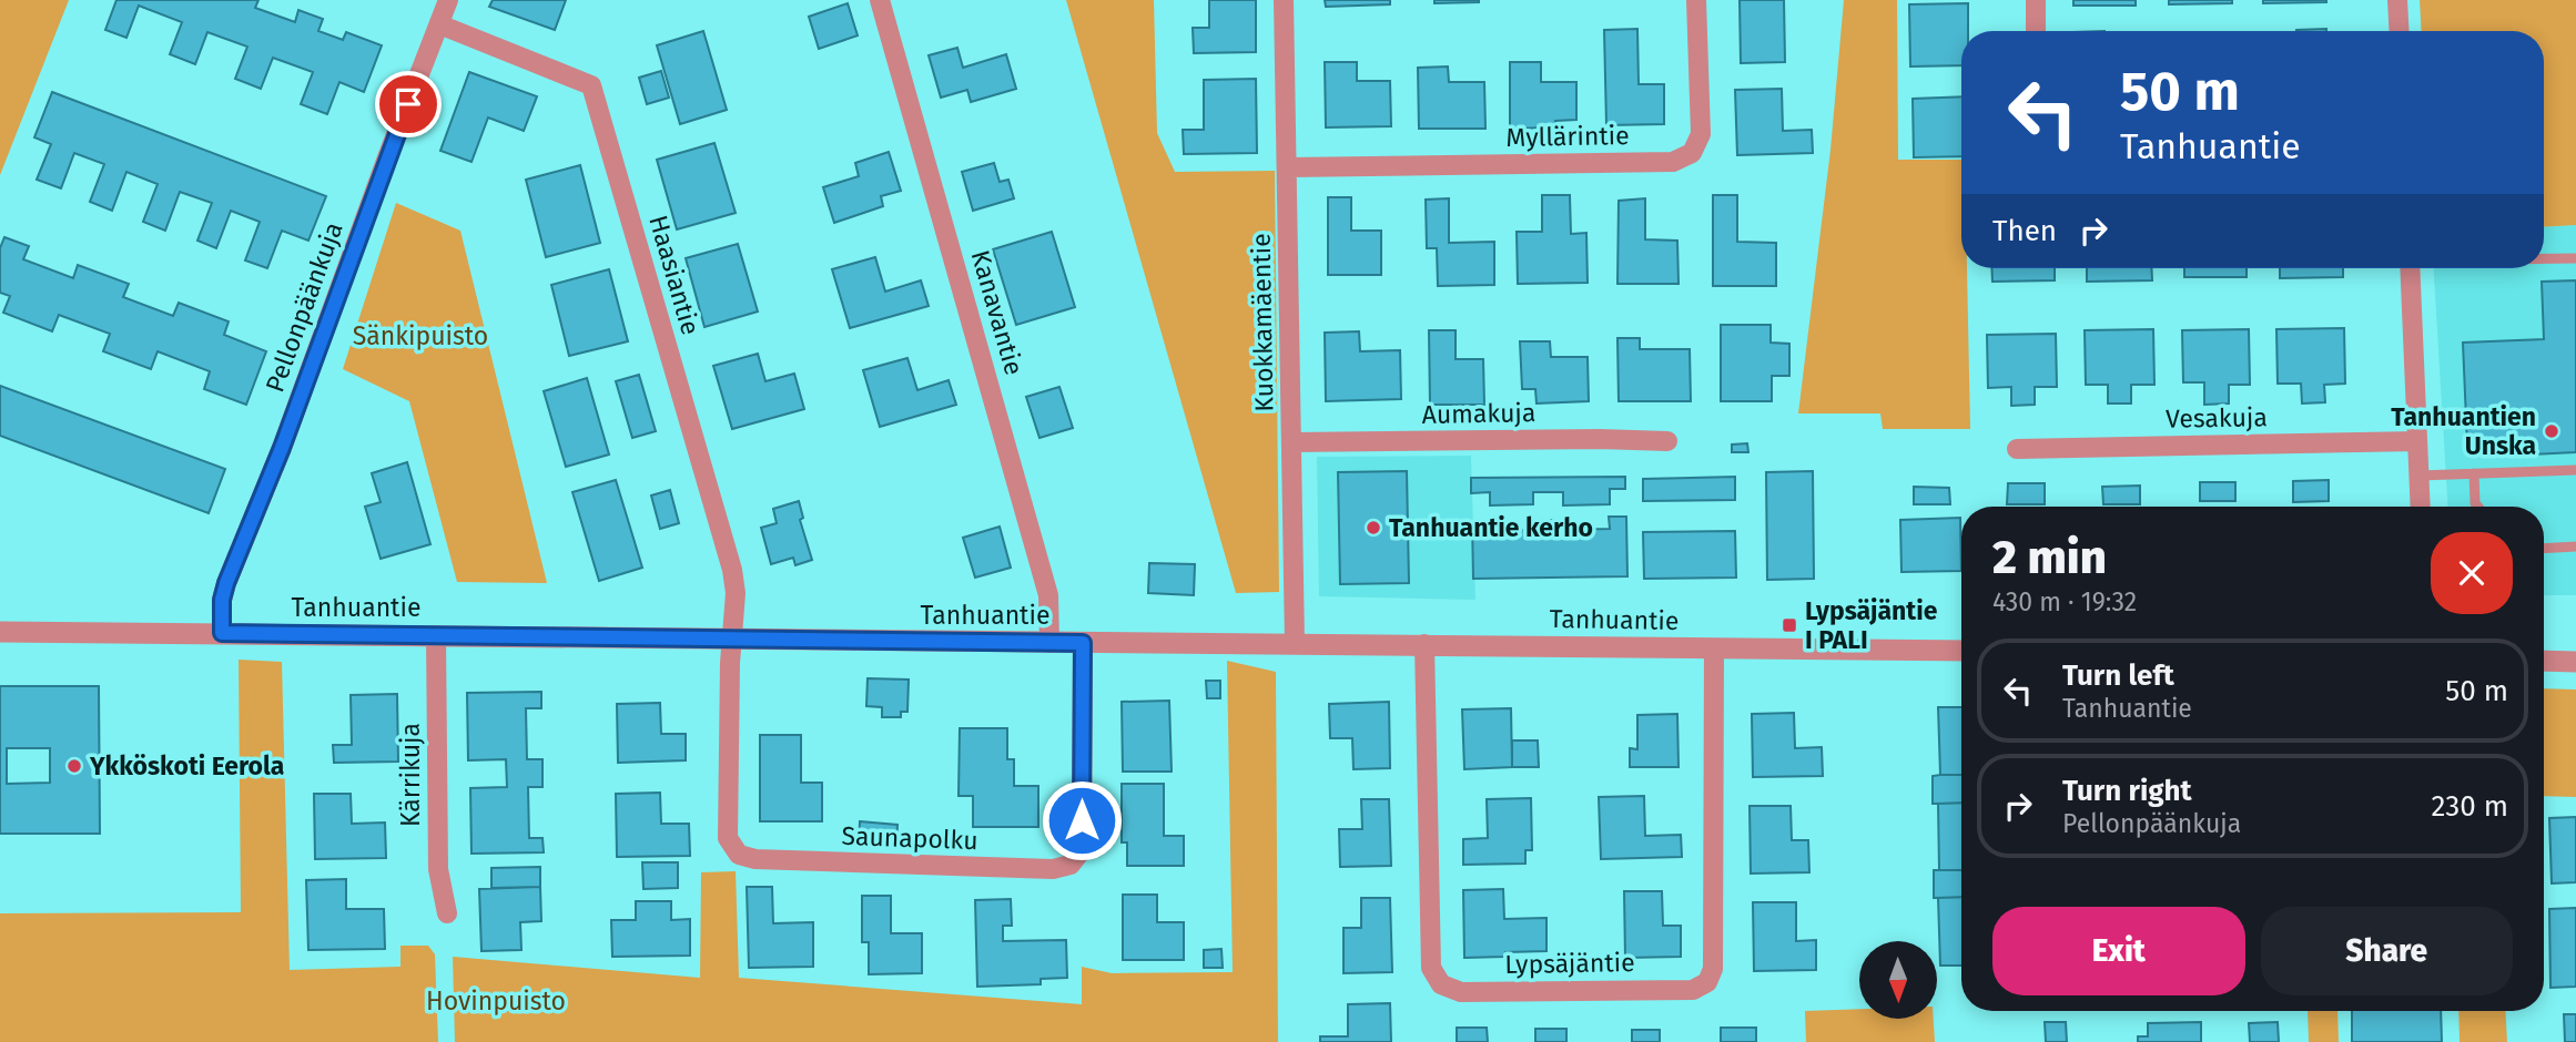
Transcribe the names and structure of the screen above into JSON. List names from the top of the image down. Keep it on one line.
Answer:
{"streets":{"street":["Myllärintie","Haasiantie","Pellonpäänkuja","Kanavantie","Kuokkamäentie","Aumakuja","Vesakuja","Tanhuantie","Kärrikuja","Saunapolku","Lypsäjäntie"]},"crossings":[["Myllärintie","Kuokkamäentie"],["Haasiantie","Pellonpäänkuja"],["Haasiantie","Tanhuantie"],["Haasiantie","Saunapolku"],["Pellonpäänkuja","Tanhuantie"],["Kanavantie","Tanhuantie"],["Kuokkamäentie","Aumakuja"],["Kuokkamäentie","Tanhuantie"],["Tanhuantie","Kärrikuja"],["Tanhuantie","Saunapolku"],["Tanhuantie","Lypsäjäntie"]],"parks":["Sänkipuisto","Hovinpuisto"],"places":{"other":["Tanhuantien Unska","Tanhuantie kerho","Ykköskoti Eerola"],"transit":["Lypsäjäntie I PALI"]},"north":"bottom","page":{"turn":["50 m","Tanhuantie"],"then":"Then","heading":["2 min","430 m · 19:32"],"list":[{"name":"Turn left","note":"Tanhuantie","value":"50 m"},{"name":"Turn right","note":"Pellonpäänkuja","value":"230 m"}],"buttons":["Exit","Share"]}}
